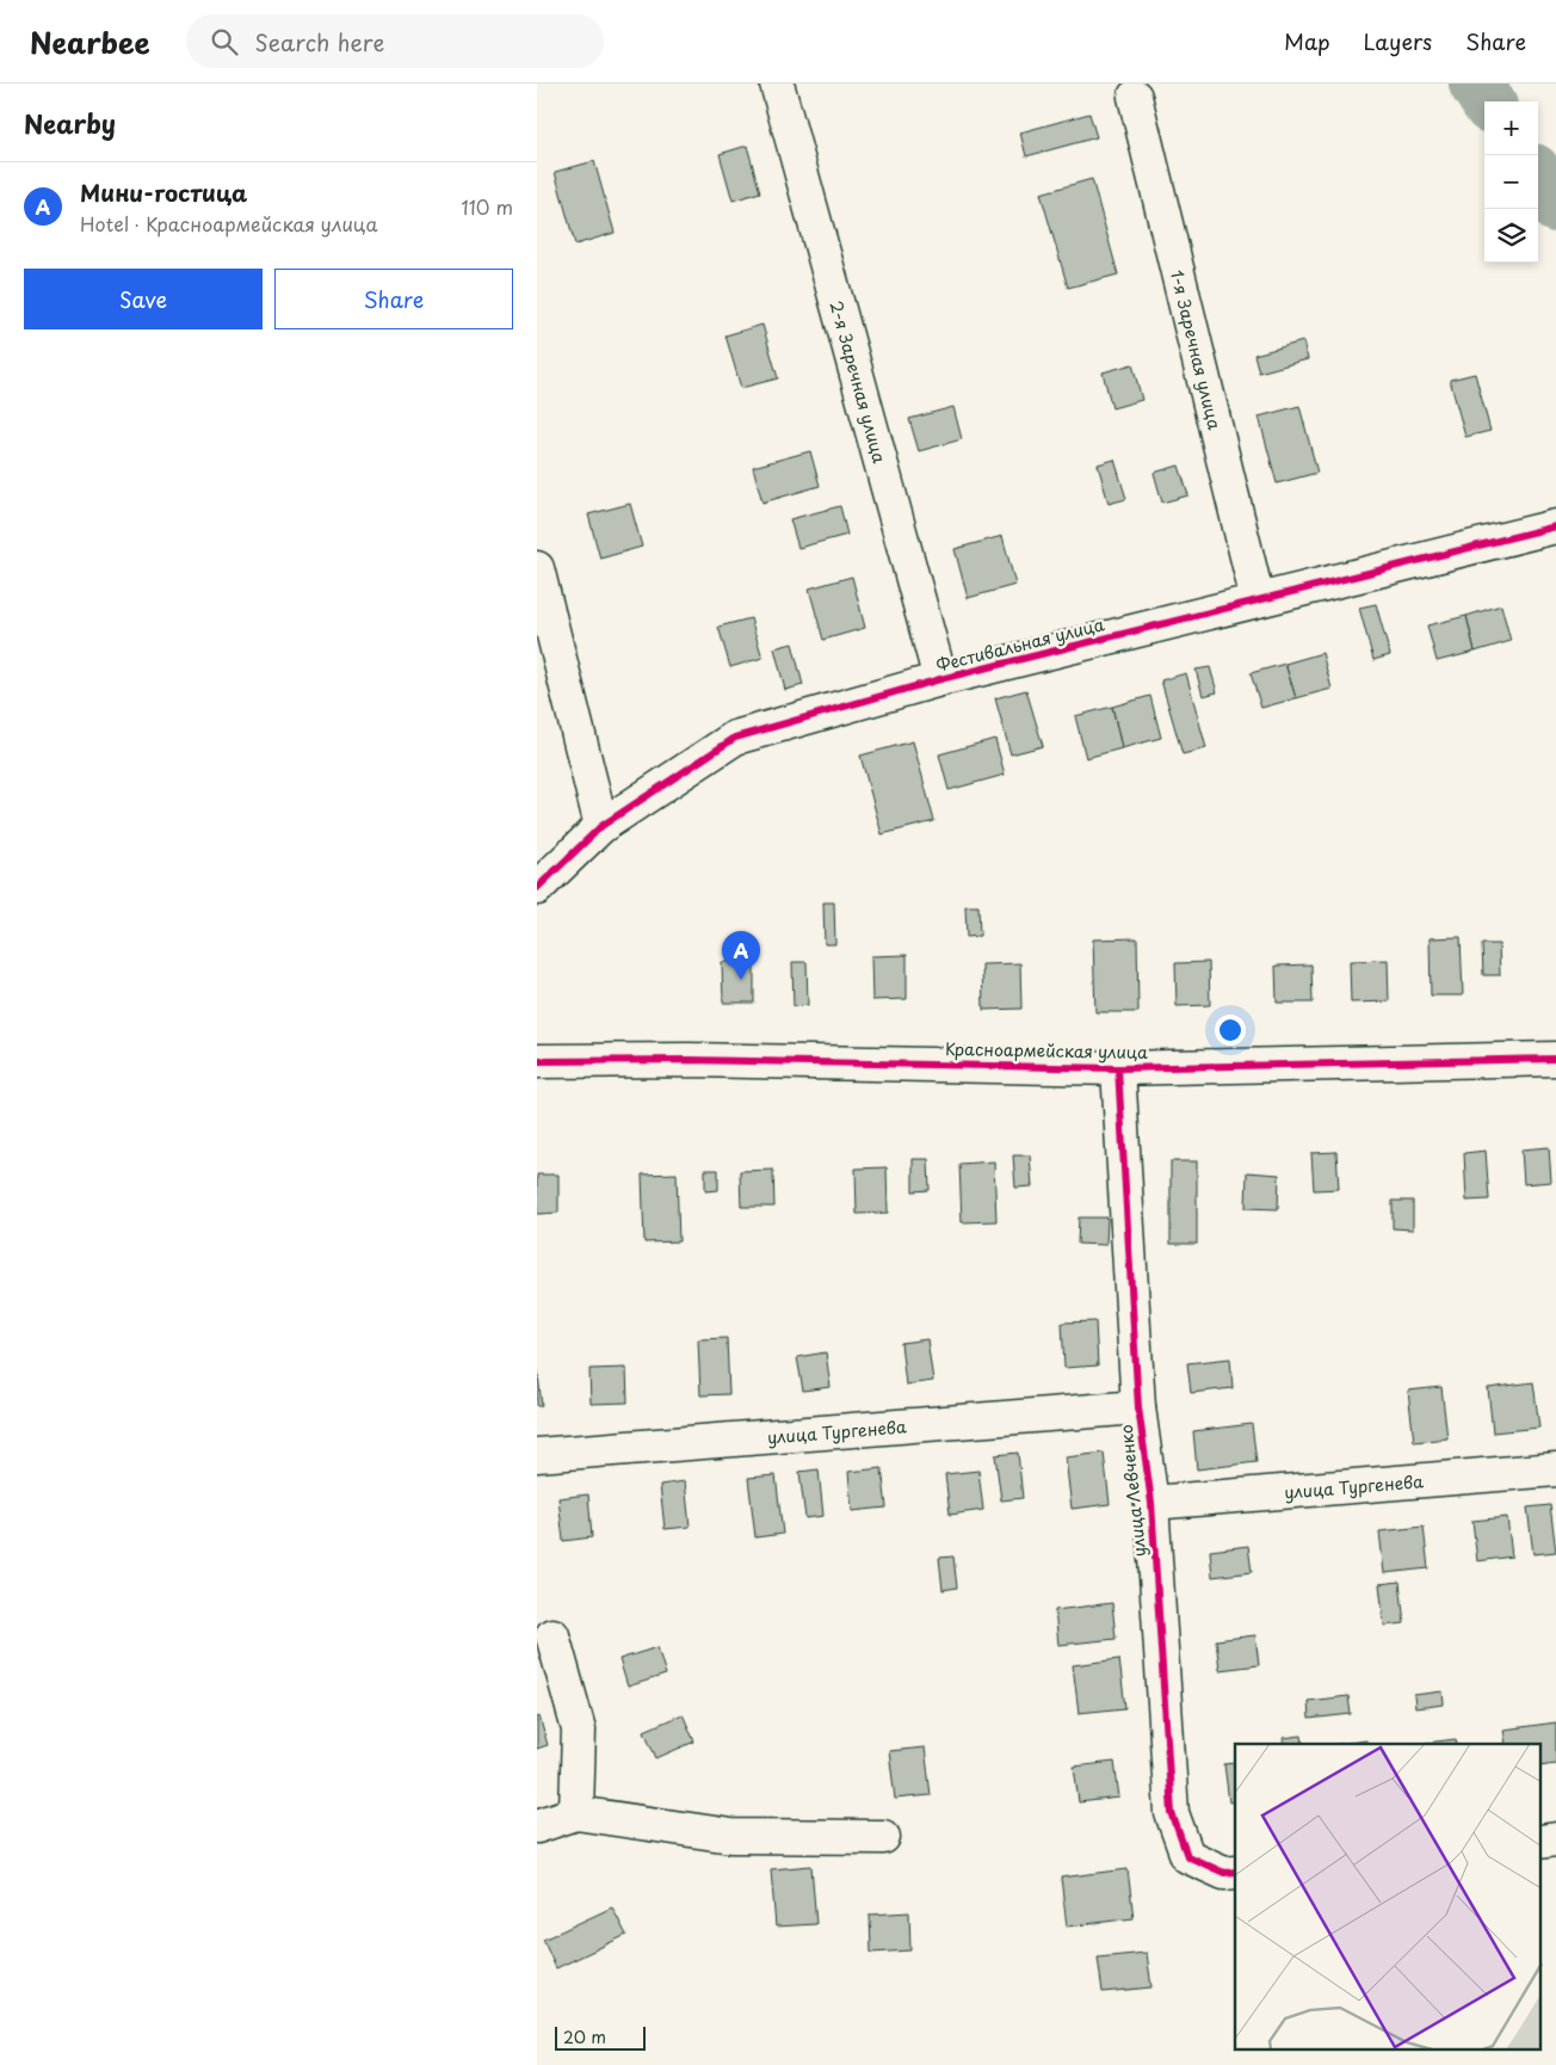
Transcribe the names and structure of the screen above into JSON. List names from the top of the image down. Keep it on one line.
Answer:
{"streets":{"street":["1-я Заречная улица","2-я Заречная улица","Фестивальная улица","Красноармейская улица","улица Тургенева","улица Левченко"]},"crossings":[["1-я Заречная улица","Фестивальная улица"],["2-я Заречная улица","Фестивальная улица"],["Красноармейская улица","улица Левченко"],["улица Тургенева","улица Левченко"]],"scale_bar":"20 m","page":{"header":"Nearbee","search":"Search here","nav":["Map","Layers","Share"],"heading":"Nearby","map_buttons":["+","−"],"list":[{"mark":"A","name":"Мини-гостица","note":"Hotel · Красноармейская улица","value":"110 m"}],"buttons":["Save","Share"],"pins":"A","scale":"20 m"}}
